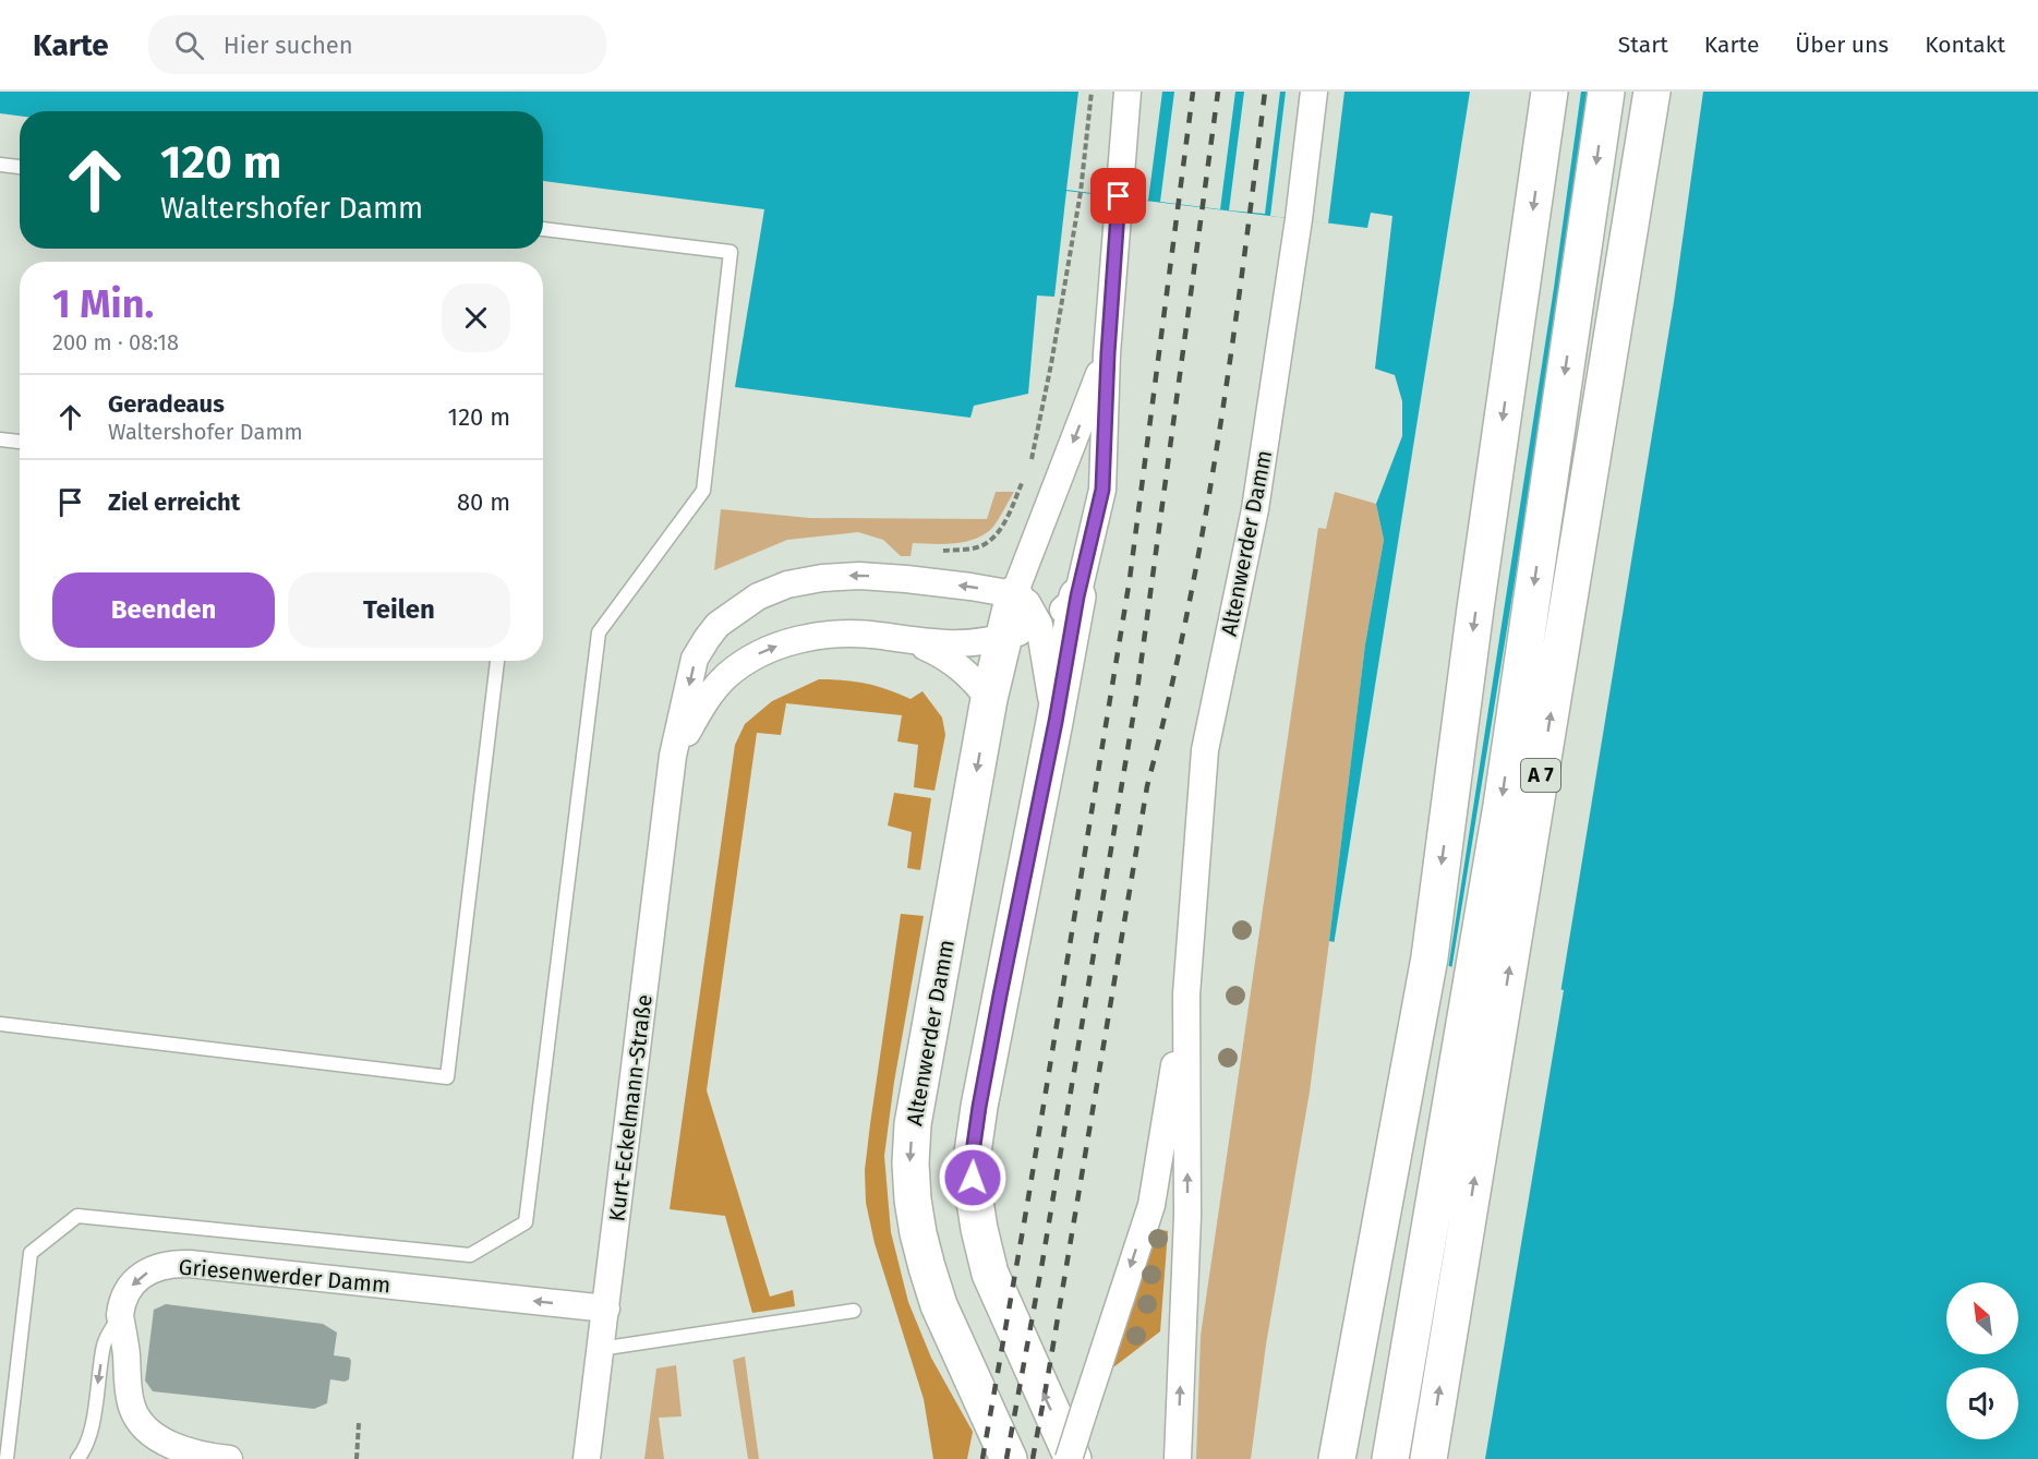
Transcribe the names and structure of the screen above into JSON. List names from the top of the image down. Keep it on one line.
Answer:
{"streets":{"main road":["Altenwerder Damm","A 7"],"street":["Kurt-Eckelmann-Straße","Griesenwerder Damm"]},"crossings":[["Altenwerder Damm","Kurt-Eckelmann-Straße"],["Kurt-Eckelmann-Straße","Griesenwerder Damm"]],"one_way":["Griesenwerder Damm"],"north":"top left","page":{"header":"Karte","search":"Hier suchen","nav":["Start","Karte","Über uns","Kontakt"],"turn":["120 m","Waltershofer Damm"],"heading":["1 Min.","200 m · 08:18"],"list":[{"name":"Geradeaus","note":"Waltershofer Damm","value":"120 m"},{"name":"Ziel erreicht","value":"80 m"}],"buttons":["Beenden","Teilen"]}}
